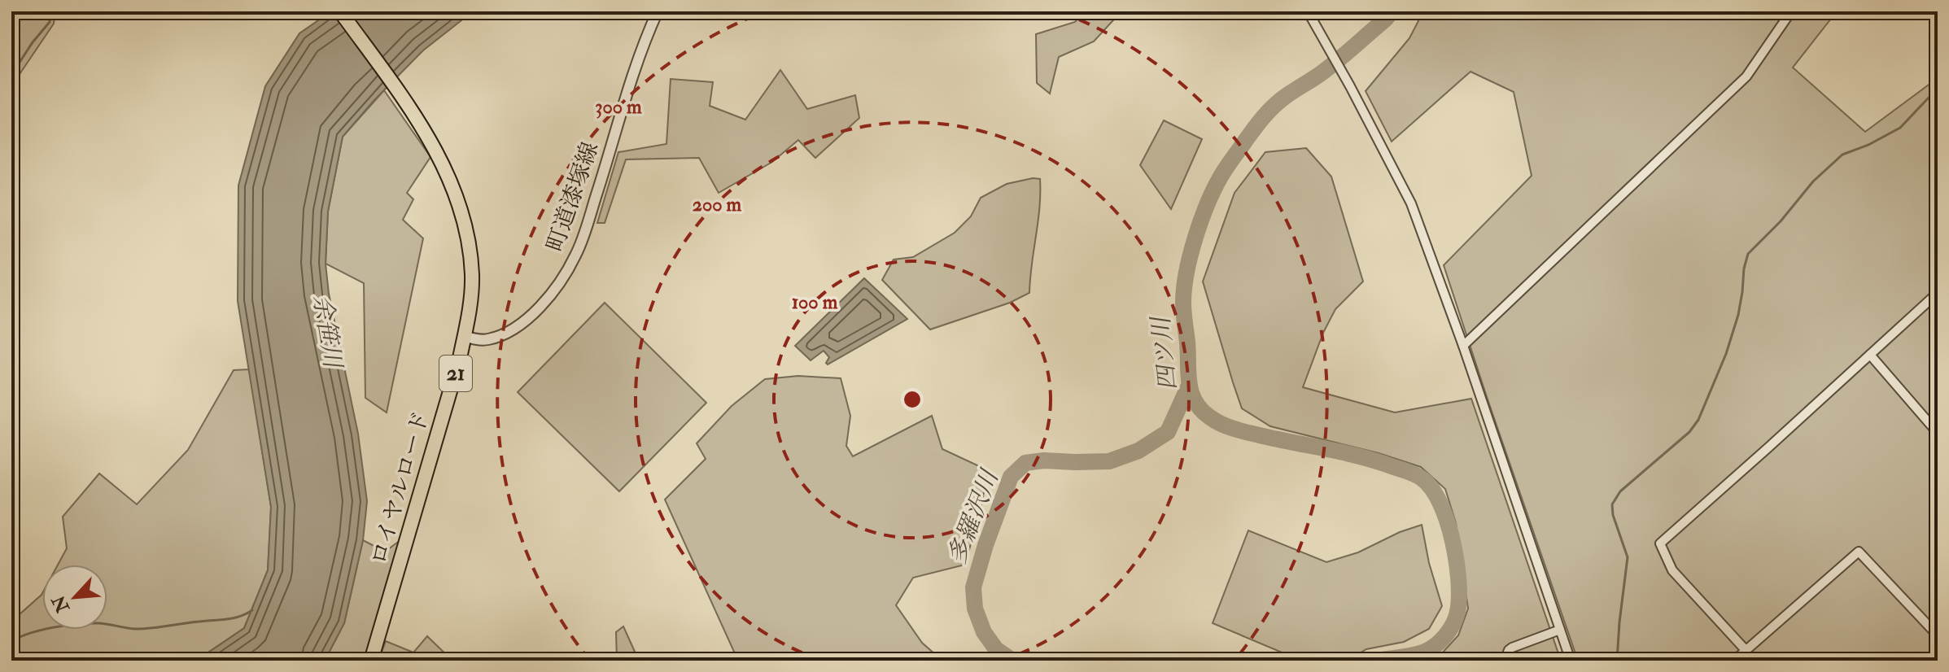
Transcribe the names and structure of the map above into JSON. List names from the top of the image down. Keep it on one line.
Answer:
{"streets":{"main road":["21","ロイヤルロード"],"street":["町道漆塚線"]},"crossings":[["町道漆塚線","ロイヤルロード"]],"water":["余笹川","四ツ川","多羅沢川"],"north":"bottom left","rings":["300 m","200 m","100 m"]}
